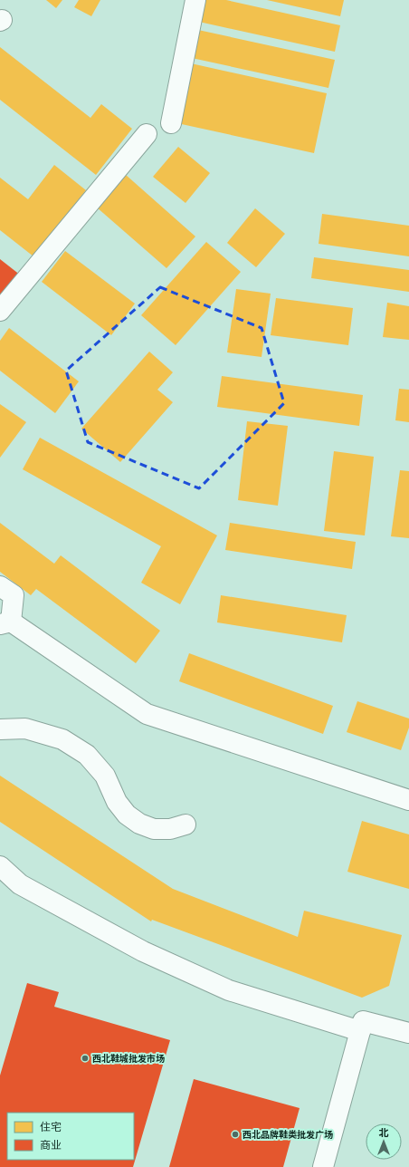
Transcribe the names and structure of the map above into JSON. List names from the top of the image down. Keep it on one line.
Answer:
{"places":["西北鞋城批发市场","西北品牌鞋类批发广场"],"legend":["住宅","商业"],"north":"top"}
